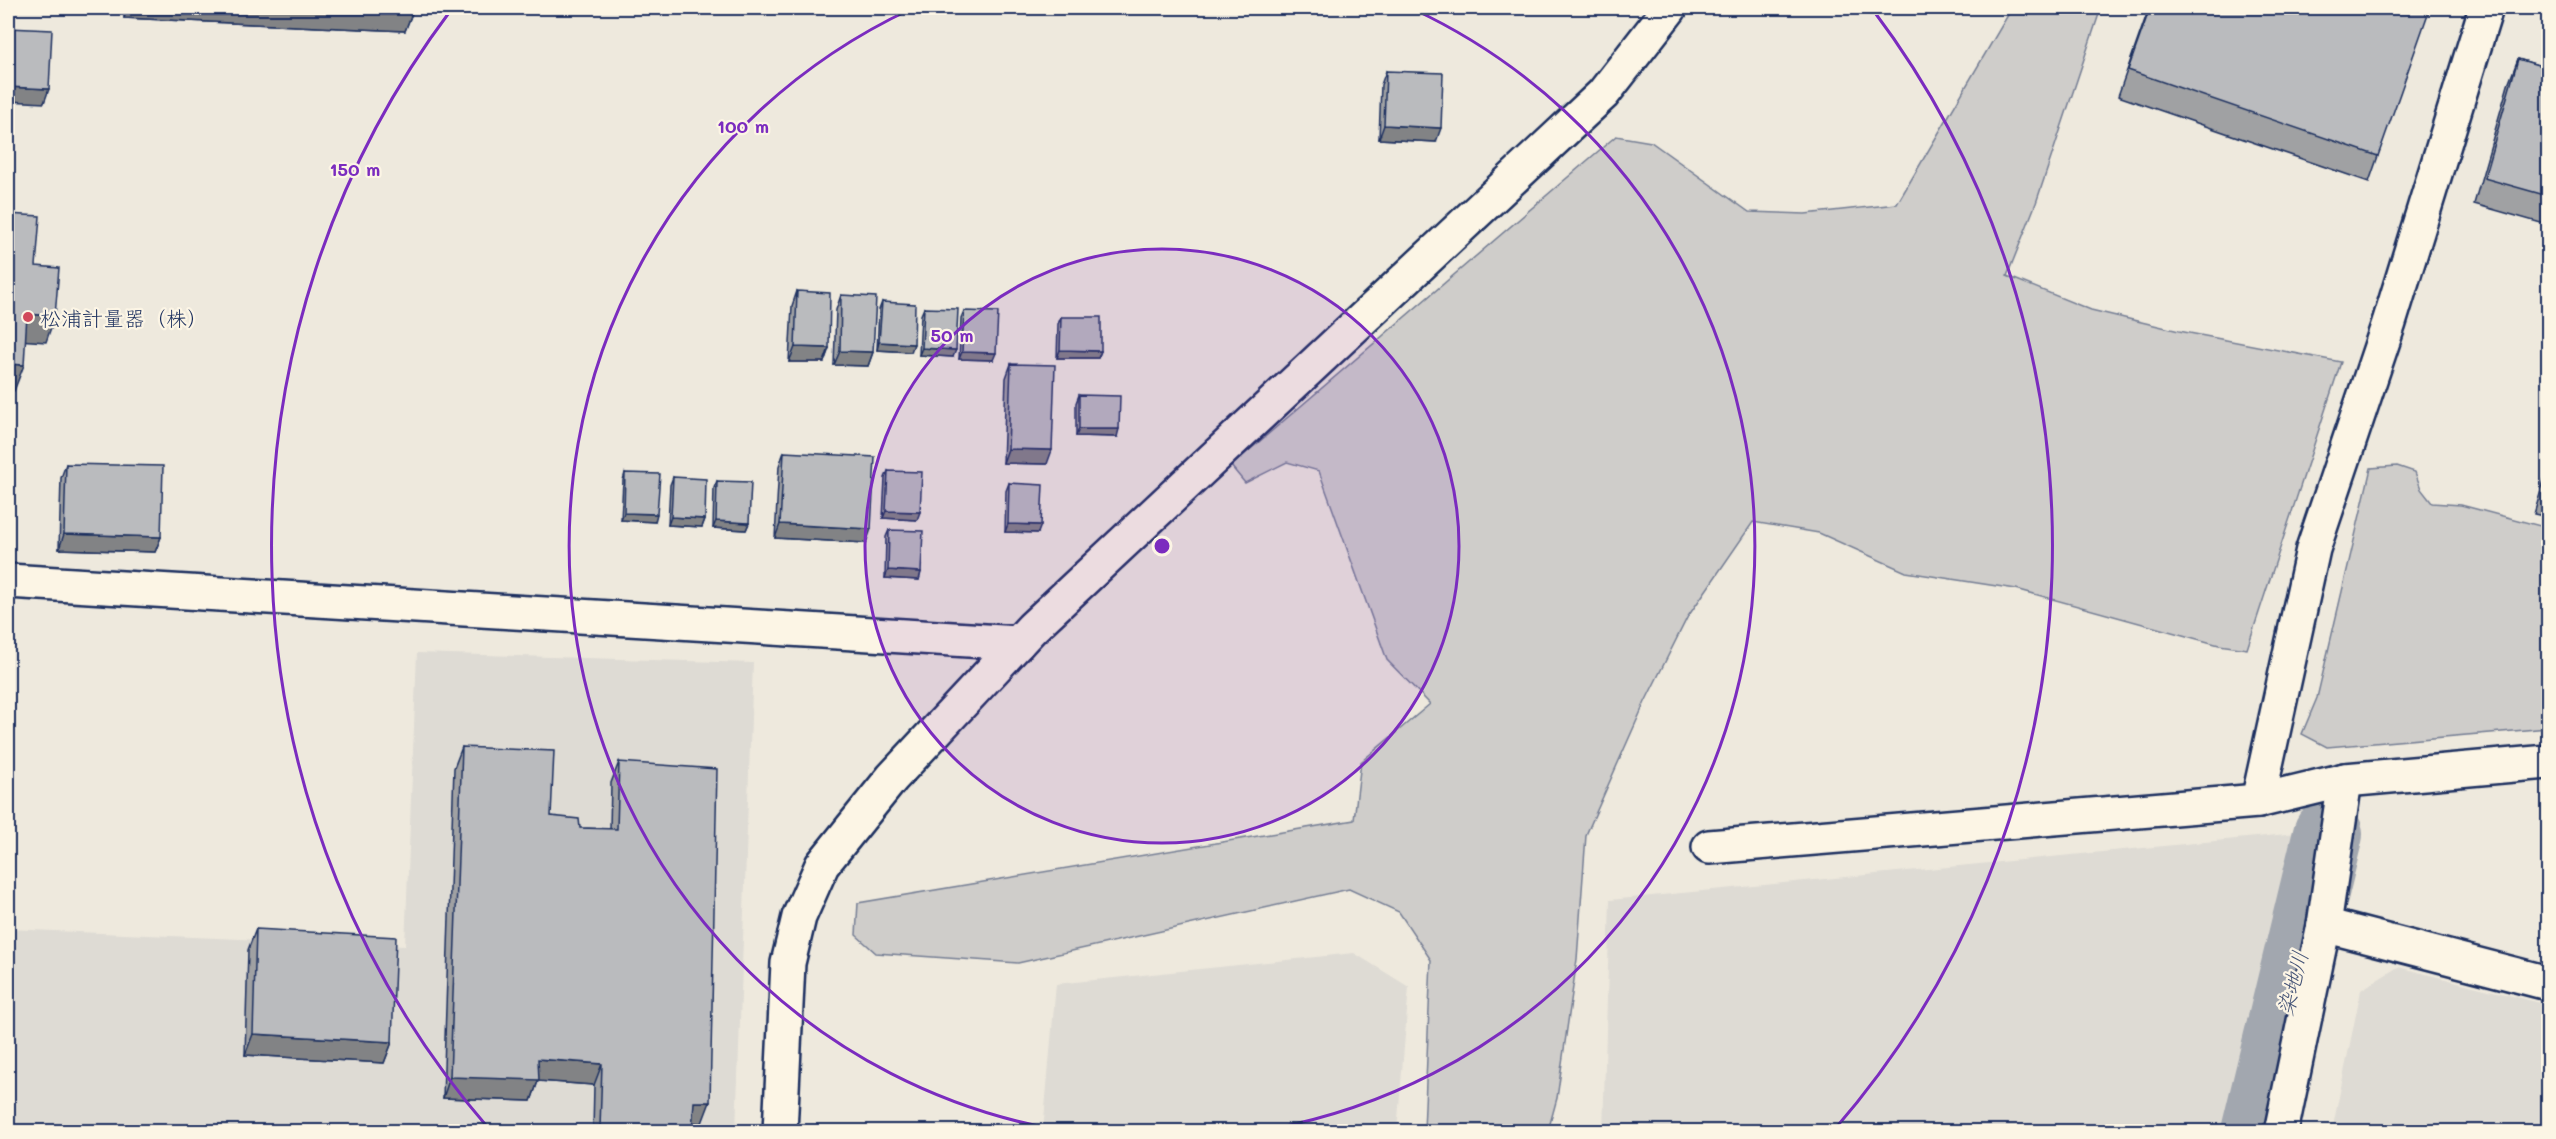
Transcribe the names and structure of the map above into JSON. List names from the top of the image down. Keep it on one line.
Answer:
{"water":["染地川"],"places":["松浦計量器（株）"],"rings":["100 m","150 m","50 m"]}
